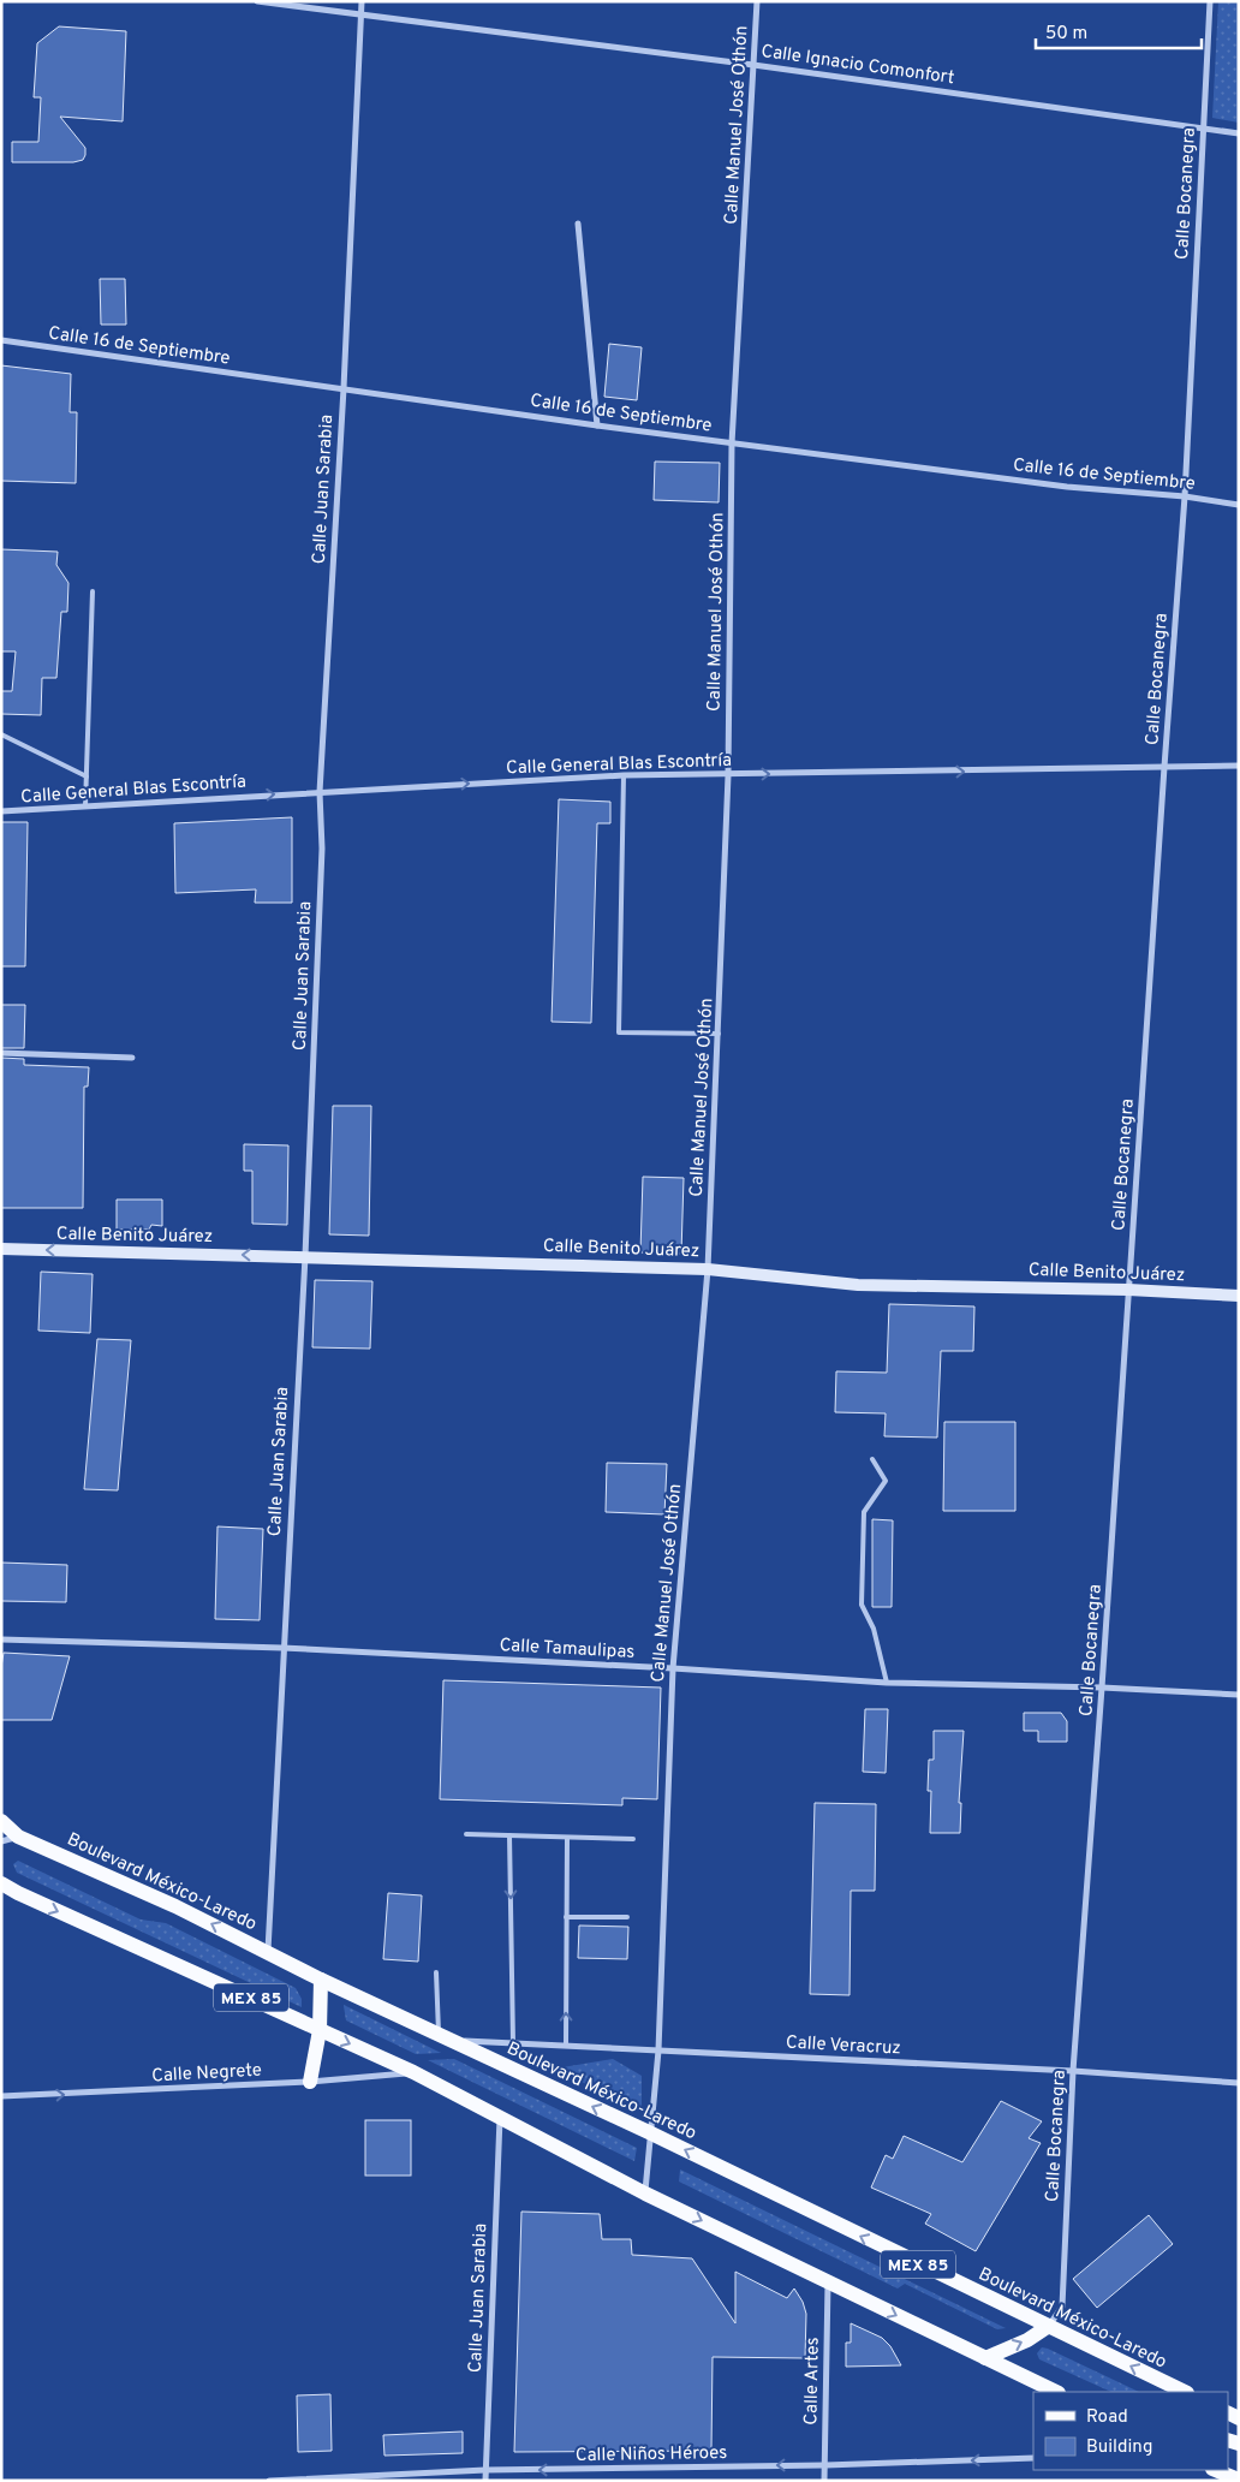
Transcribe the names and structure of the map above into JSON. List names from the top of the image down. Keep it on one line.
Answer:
{"streets":{"main road":["Boulevard México-Laredo","MEX 85"],"street":["Calle Ignacio Comonfort","Calle Manuel José Othón","Calle Bocanegra","Calle 16 de Septiembre","Calle Juan Sarabia","Calle General Blas Escontría","Calle Benito Juárez","Calle Tamaulipas","Calle Veracruz","Calle Negrete","Calle Artes","Calle Niños Héroes"]},"crossings":[["Calle Ignacio Comonfort","Calle Manuel José Othón"],["Calle Ignacio Comonfort","Calle Bocanegra"],["Calle Ignacio Comonfort","Calle Juan Sarabia"],["Calle Manuel José Othón","Calle 16 de Septiembre"],["Calle Manuel José Othón","Calle General Blas Escontría"],["Calle Manuel José Othón","Calle Benito Juárez"],["Calle Manuel José Othón","Calle Tamaulipas"],["Calle Manuel José Othón","Boulevard México-Laredo"],["Calle Manuel José Othón","MEX 85"],["Calle Manuel José Othón","Calle Veracruz"],["Calle Bocanegra","Calle 16 de Septiembre"],["Calle Bocanegra","Calle General Blas Escontría"],["Calle Bocanegra","Calle Benito Juárez"],["Calle Bocanegra","Calle Tamaulipas"],["Calle Bocanegra","Boulevard México-Laredo"],["Calle Bocanegra","Calle Veracruz"],["Calle 16 de Septiembre","Calle Juan Sarabia"],["Calle Juan Sarabia","Calle General Blas Escontría"],["Calle Juan Sarabia","Calle Benito Juárez"],["Calle Juan Sarabia","Calle Tamaulipas"],["Calle Juan Sarabia","Boulevard México-Laredo"],["Calle Juan Sarabia","MEX 85"],["Calle Juan Sarabia","Calle Niños Héroes"],["Boulevard México-Laredo","Calle Veracruz"],["MEX 85","Calle Negrete"],["MEX 85","Calle Artes"],["Calle Artes","Calle Niños Héroes"]],"one_way":["Calle General Blas Escontría","Calle Negrete","Calle Niños Héroes"],"legend":["Road","Building"],"scale_bar":"50 m"}
